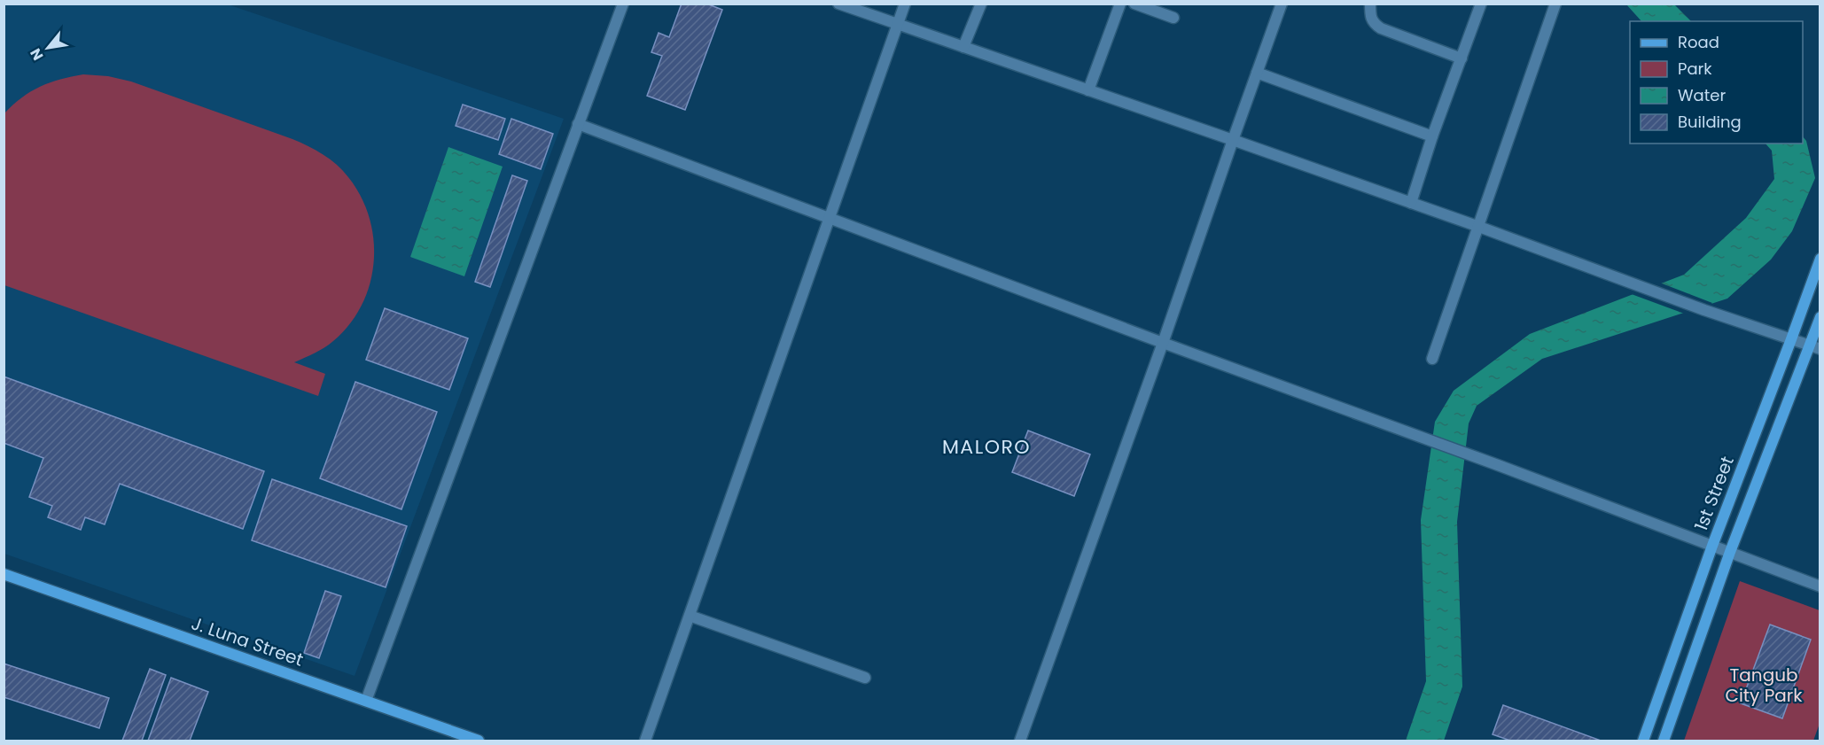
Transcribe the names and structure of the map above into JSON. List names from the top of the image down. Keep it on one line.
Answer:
{"streets":{"main road":["1st Street","J. Luna Street"]},"districts":["MALORO"],"parks":["Tangub City Park"],"legend":["Road","Park","Water","Building"],"north":"bottom left"}
